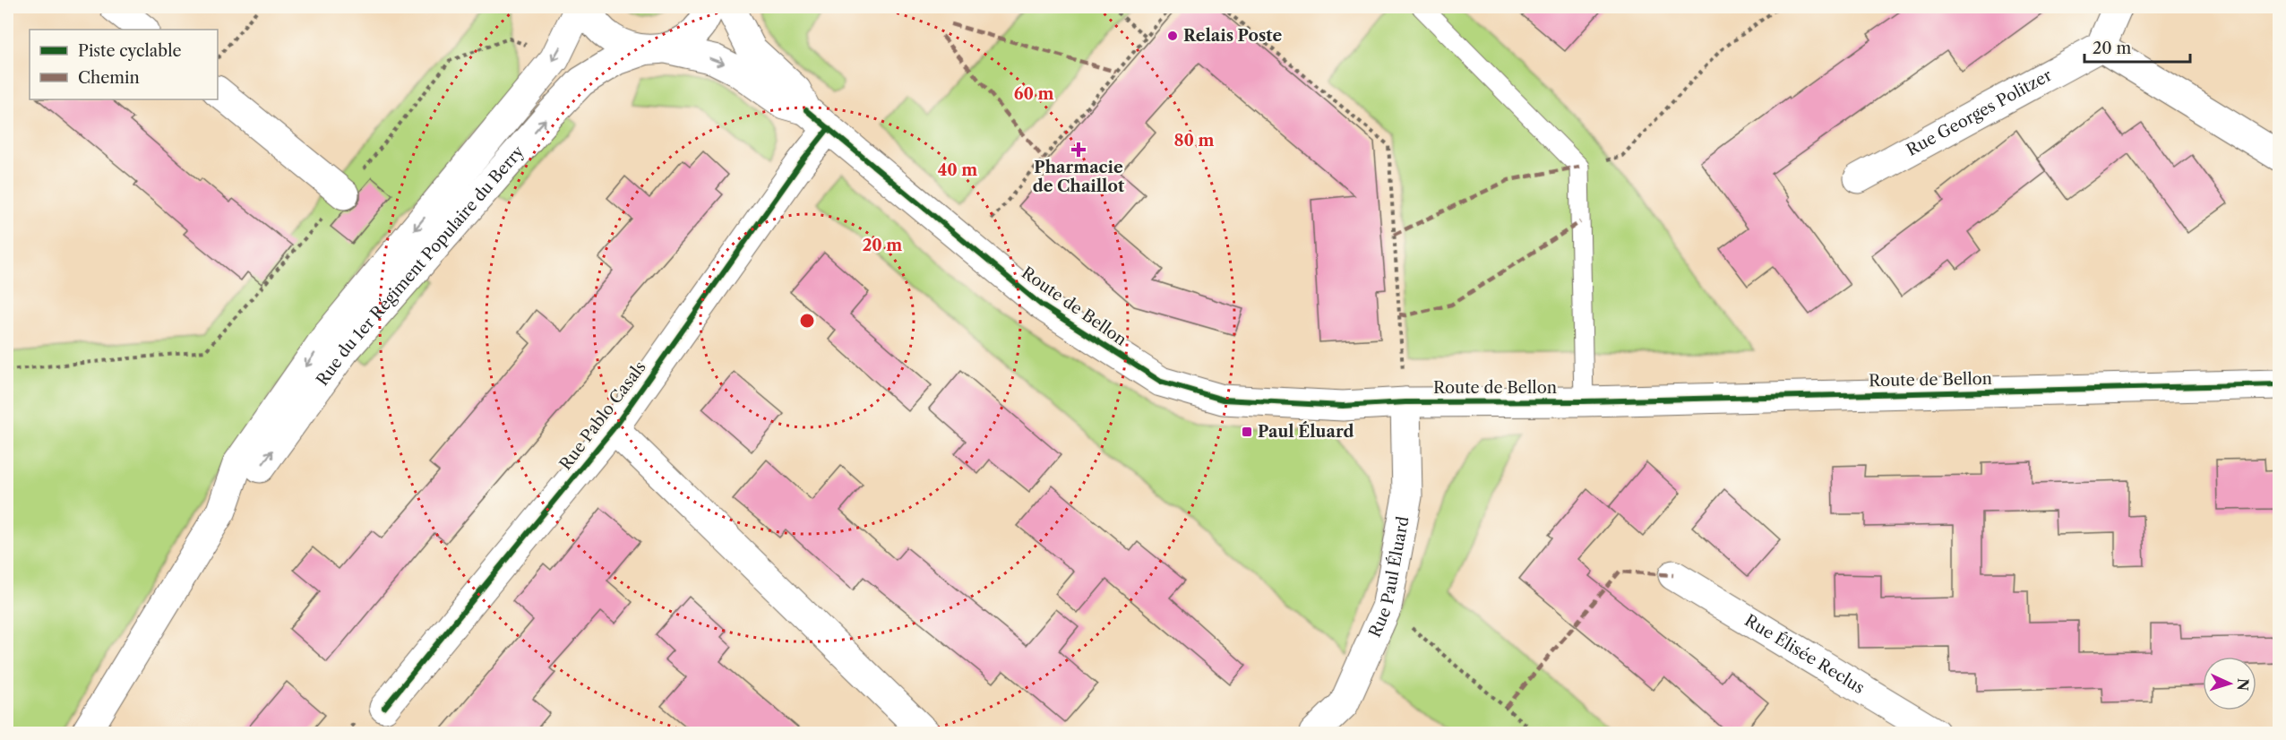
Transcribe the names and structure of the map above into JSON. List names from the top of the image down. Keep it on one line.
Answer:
{"streets":{"street":["Rue Georges Politzer","Rue du 1er Régiment Populaire du Berry","Route de Bellon","Rue Pablo Casals","Rue Paul Éluard","Rue Élisée Reclus"]},"crossings":[["Rue du 1er Régiment Populaire du Berry","Route de Bellon"],["Route de Bellon","Rue Pablo Casals"],["Route de Bellon","Rue Paul Éluard"]],"places":{"other":["Relais Poste"],"health":["Pharmacie de Chaillot"],"transit":["Paul Éluard"]},"legend":["Piste cyclable","Chemin"],"scale_bar":"20 m","north":"right","rings":["60 m","80 m","40 m","20 m"]}
